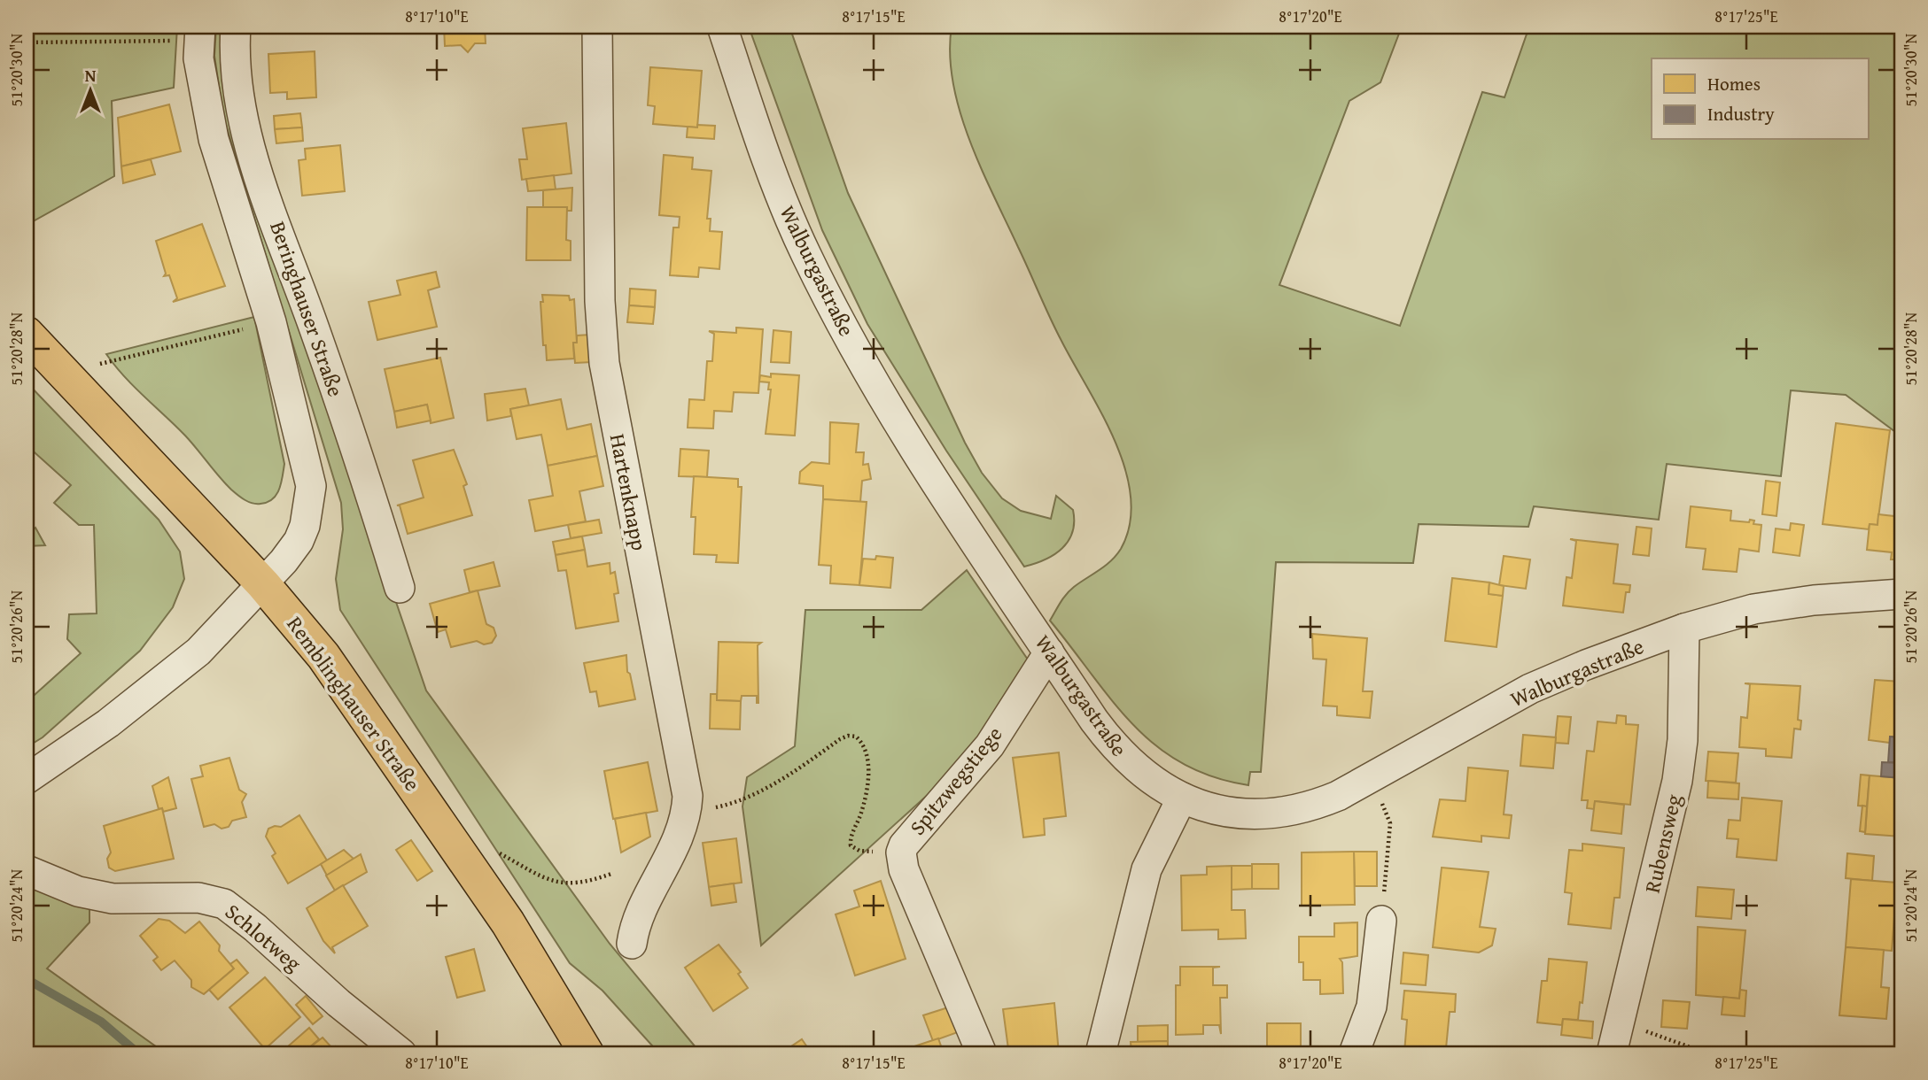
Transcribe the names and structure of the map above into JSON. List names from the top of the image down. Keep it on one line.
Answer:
{"streets":{"main road":["Remblinghauser Straße"],"street":["Walburgastraße","Beringhauser Straße","Hartenknapp","Spitzwegstiege","Rubensweg","Schlotweg"]},"crossings":[["Walburgastraße","Spitzwegstiege"],["Walburgastraße","Rubensweg"],["Beringhauser Straße","Remblinghauser Straße"]],"legend":["Homes","Industry"],"north":"top","coordinates":["8°17'10\"E","8°17'15\"E","8°17'20\"E","8°17'25\"E","51°20'30\"N","51°20'28\"N","51°20'26\"N","51°20'24\"N"]}
